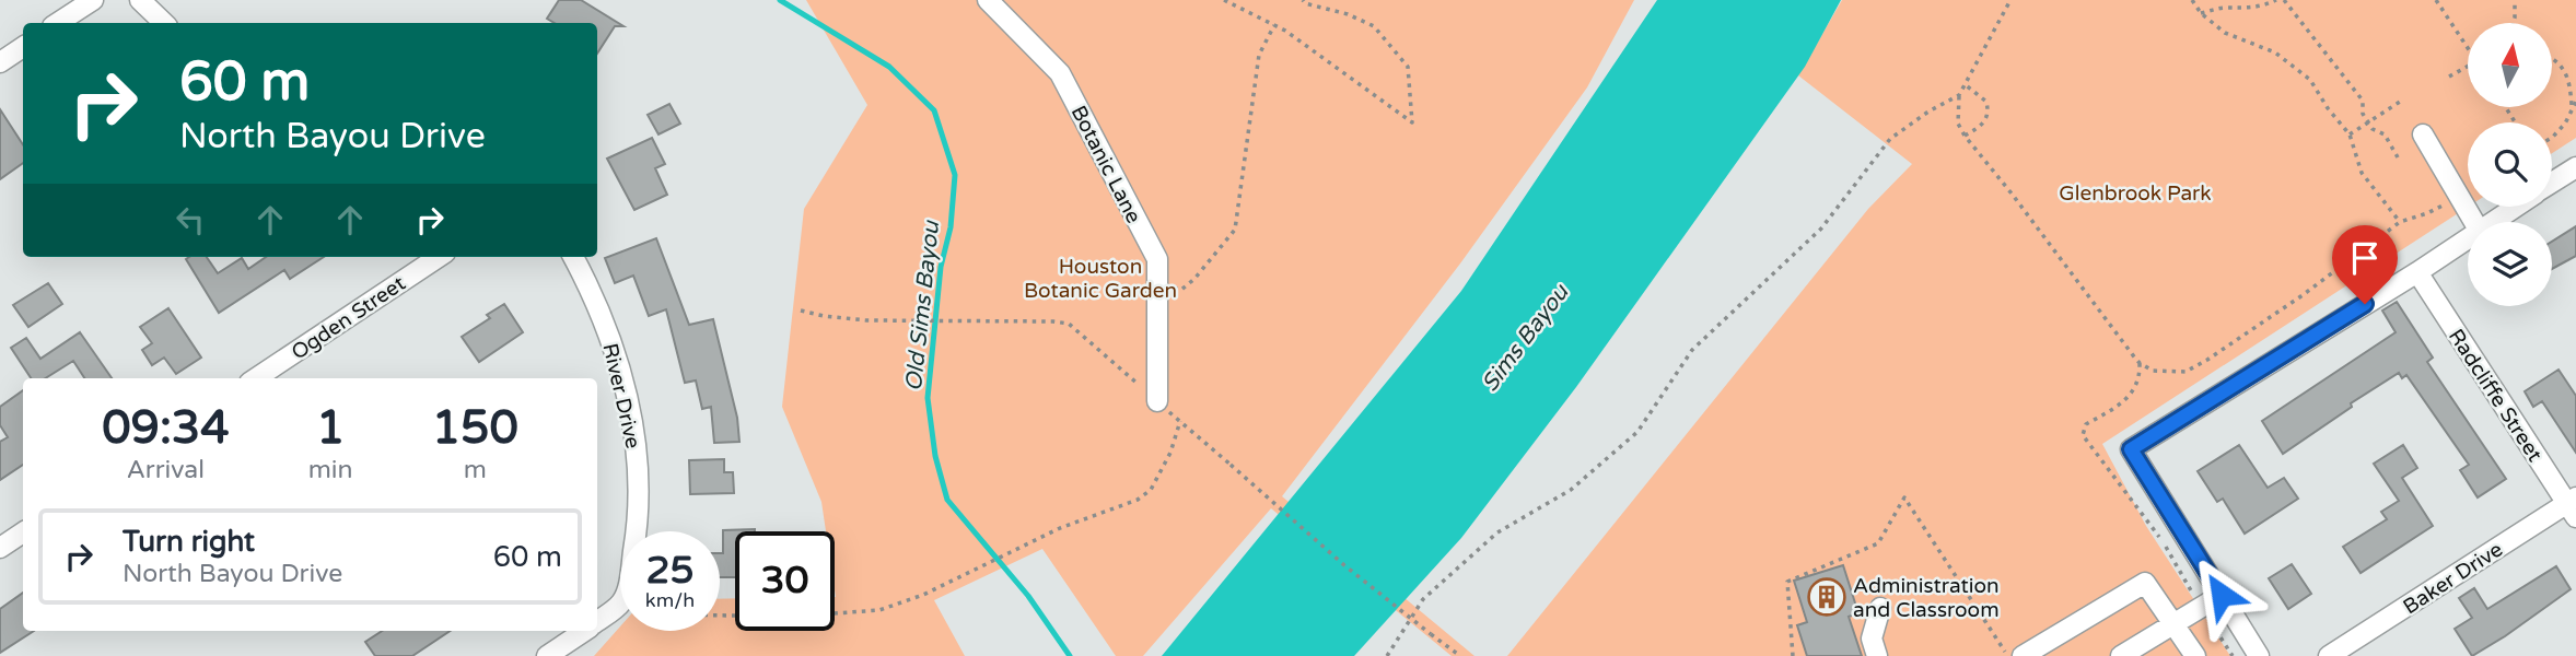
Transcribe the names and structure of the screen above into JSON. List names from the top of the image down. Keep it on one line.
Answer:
{"streets":{"street":["Botanic Lane","Ogden Street","Radcliffe Street","River Drive","Baker Drive"]},"crossings":[["Radcliffe Street","Baker Drive"]],"water":["Old Sims Bayou","Sims Bayou"],"parks":["Glenbrook Park","Houston Botanic Garden"],"places":{"building":["Administration and Classroom"]},"north":"top","page":{"turn":["60 m","North Bayou Drive"],"eta":["09:34","Arrival","1","min","150","m"],"list":[{"name":"Turn right","note":"North Bayou Drive","value":"60 m"}],"speed":"25 km/h","limit":"30"}}
